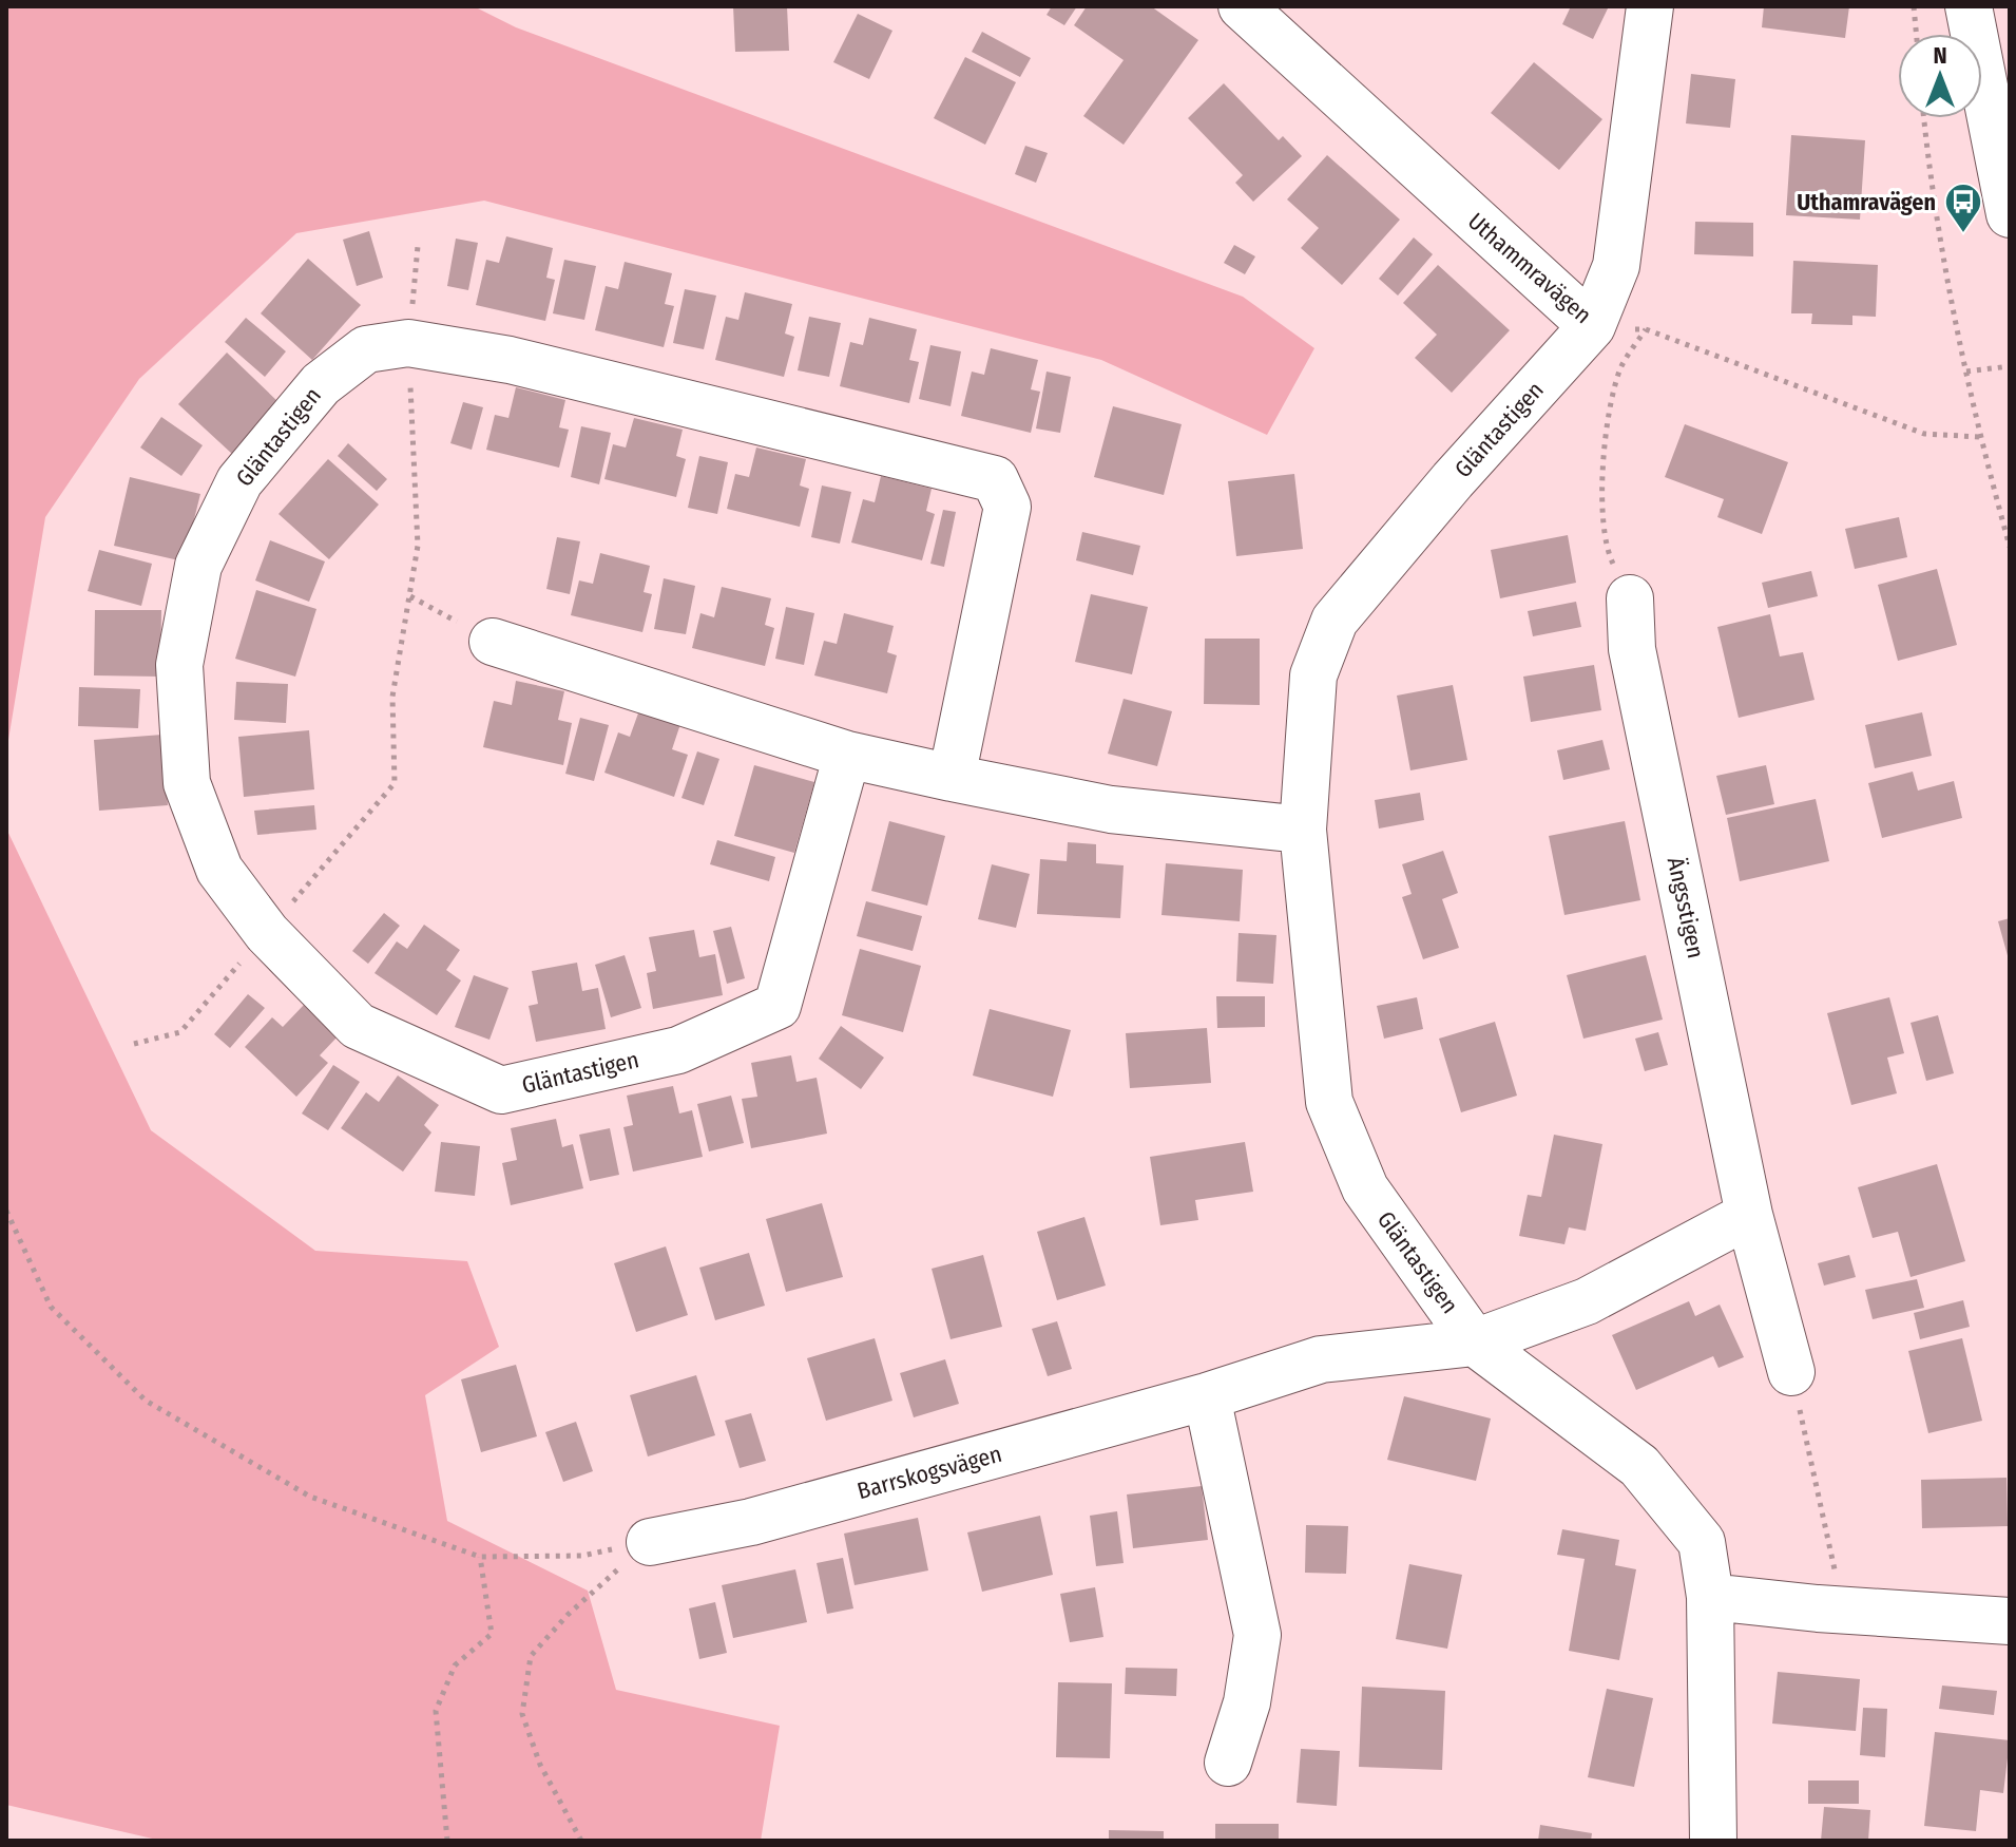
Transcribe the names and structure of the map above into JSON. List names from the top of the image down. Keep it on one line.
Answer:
{"streets":{"street":["Uthammravägen","Gläntastigen","Ängsstigen","Barrskogsvägen"]},"crossings":[["Uthammravägen","Gläntastigen"],["Gläntastigen","Barrskogsvägen"]],"places":{"bus stop":["Uthamravägen"]},"north":"top"}
